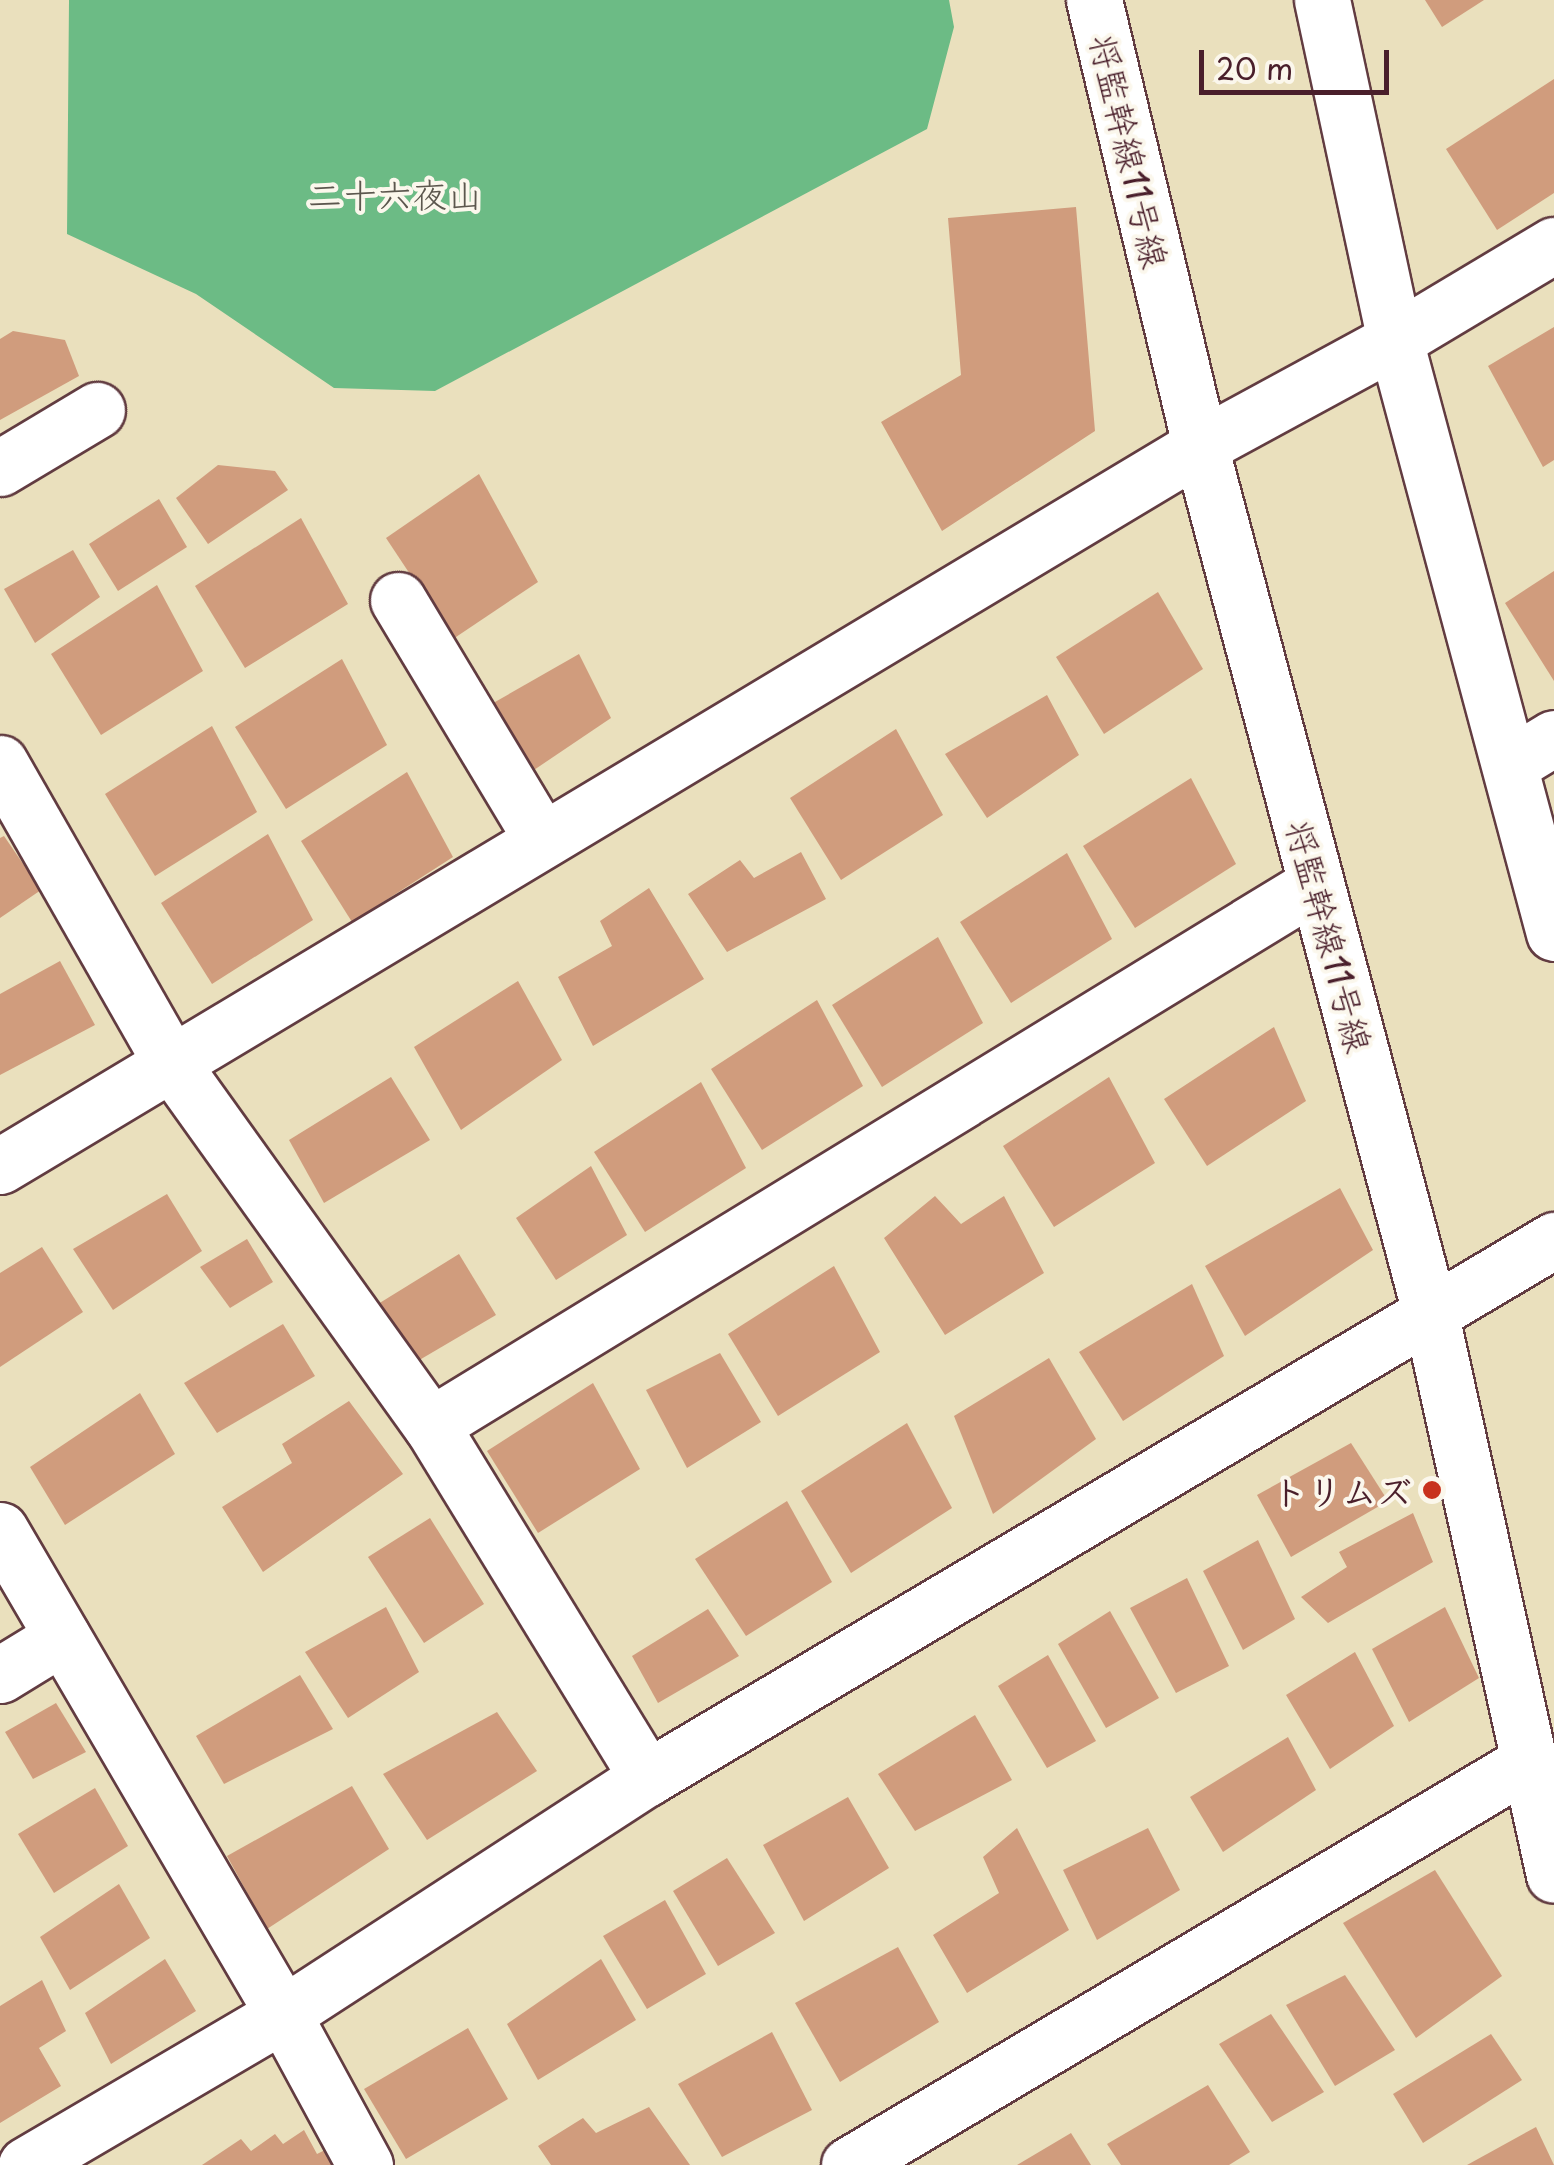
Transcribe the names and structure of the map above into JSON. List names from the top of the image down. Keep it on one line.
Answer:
{"streets":{"street":["将監幹線11号線"]},"parks":["二十六夜山"],"places":["トリムズ"],"scale_bar":"20 m"}
